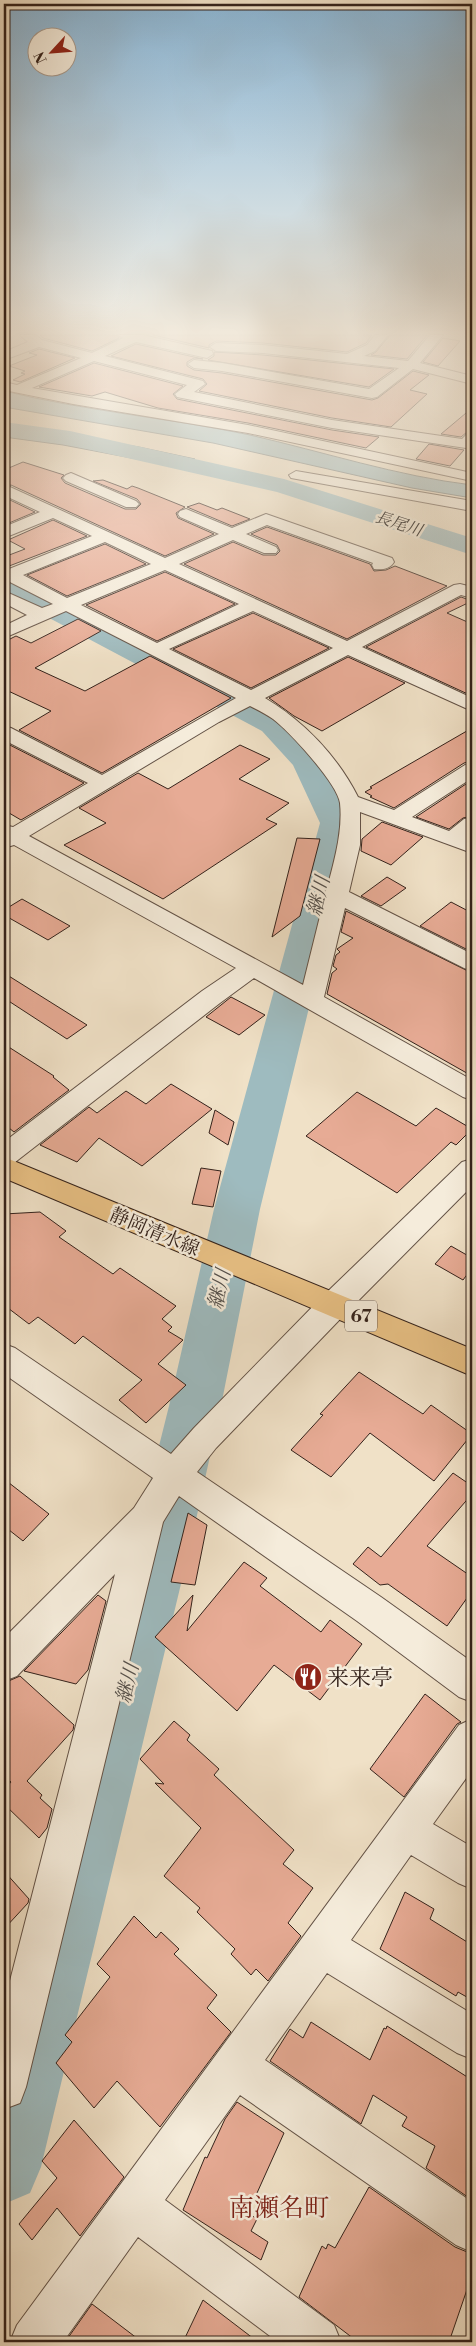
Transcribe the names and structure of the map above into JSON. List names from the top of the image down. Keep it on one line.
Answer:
{"streets":{"main road":["静岡清水線","67"]},"districts":["南瀬名町"],"water":["長尾川","継川"],"places":{"restaurant":["来来亭"]},"north":"bottom left"}
